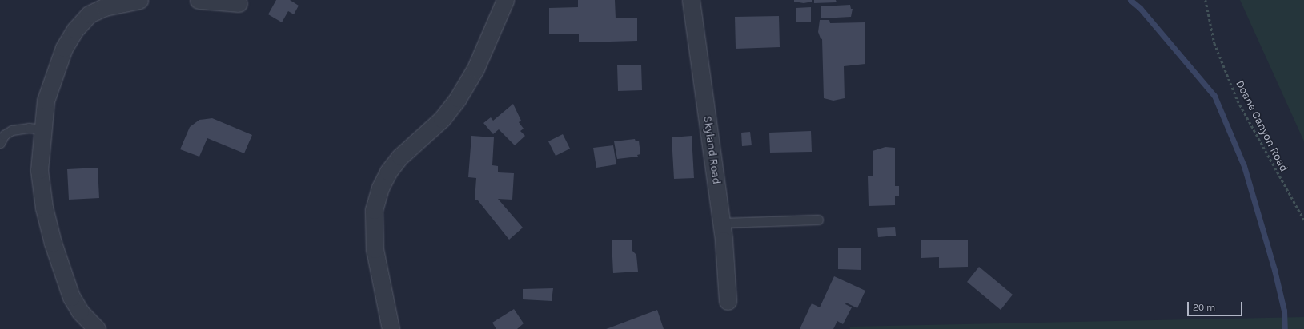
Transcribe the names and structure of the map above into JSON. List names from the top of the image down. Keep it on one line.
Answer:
{"streets":{"street":["Skyland Road"],"path":["Doane Canyon Road"]},"scale_bar":"20 m"}
